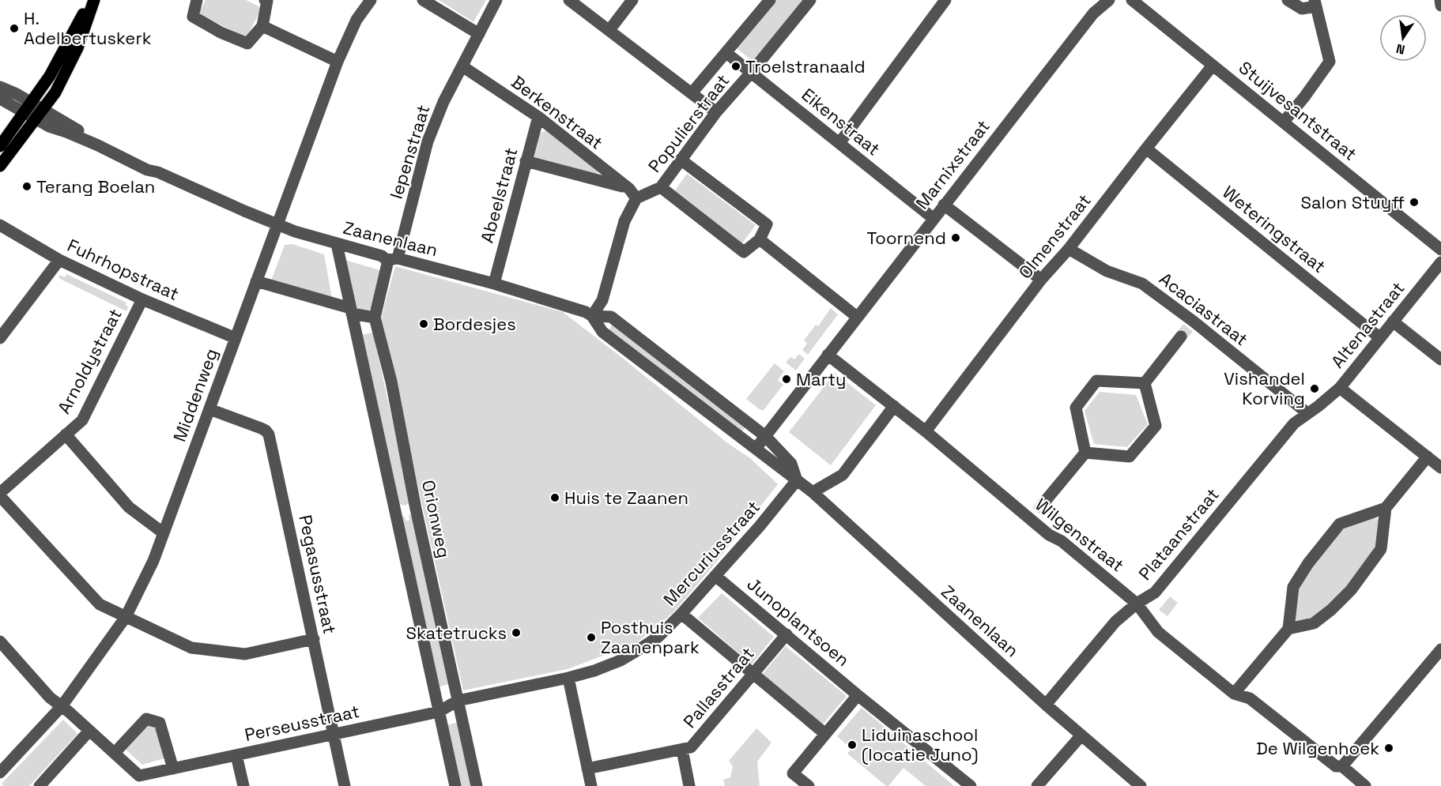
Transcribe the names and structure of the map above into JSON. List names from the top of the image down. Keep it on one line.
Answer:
{"streets":{"street":["Stuijvesantstraat","Berkenstraat","Eikenstraat","Populierstraat","Iepenstraat","Marnixstraat","Abeelstraat","Weteringstraat","Olmenstraat","Zaanenlaan","Fuhrhopstraat","Acaciastraat","Altenastraat","Arnoldystraat","Middenweg","Orionweg","Plataanstraat","Wilgenstraat","Mercuriusstraat","Pegasusstraat","Junoplantsoen","Pallasstraat","Perseusstraat"]},"crossings":[["Stuijvesantstraat","Olmenstraat"],["Berkenstraat","Populierstraat"],["Berkenstraat","Iepenstraat"],["Berkenstraat","Abeelstraat"],["Eikenstraat","Populierstraat"],["Eikenstraat","Marnixstraat"],["Iepenstraat","Zaanenlaan"],["Iepenstraat","Orionweg"],["Marnixstraat","Zaanenlaan"],["Marnixstraat","Wilgenstraat"],["Abeelstraat","Zaanenlaan"],["Weteringstraat","Olmenstraat"],["Weteringstraat","Altenastraat"],["Olmenstraat","Acaciastraat"],["Olmenstraat","Wilgenstraat"],["Zaanenlaan","Middenweg"],["Zaanenlaan","Orionweg"],["Zaanenlaan","Plataanstraat"],["Zaanenlaan","Mercuriusstraat"],["Fuhrhopstraat","Arnoldystraat"],["Fuhrhopstraat","Middenweg"],["Acaciastraat","Plataanstraat"],["Altenastraat","Plataanstraat"],["Middenweg","Pegasusstraat"],["Middenweg","Perseusstraat"],["Orionweg","Mercuriusstraat"],["Orionweg","Perseusstraat"],["Plataanstraat","Wilgenstraat"],["Mercuriusstraat","Junoplantsoen"],["Mercuriusstraat","Perseusstraat"],["Pegasusstraat","Perseusstraat"],["Junoplantsoen","Pallasstraat"]],"places":["H. Adelbertuskerk","Troelstranaald","Terang Boelan","Salon Stuyff","Toornend","Bordesjes","Marty","Vishandel Korving","Huis te Zaanen","Skatetrucks","Posthuis Zaanenpark","Liduinaschool (locatie Juno)","De Wilgenhoek"],"north":"bottom"}
